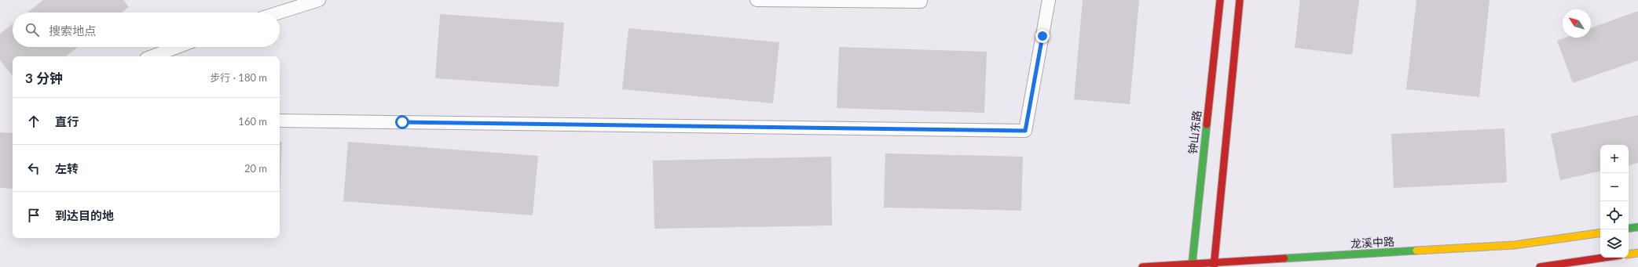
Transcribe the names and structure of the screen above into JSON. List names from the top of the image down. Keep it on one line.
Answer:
{"streets":{"main road":["钟山东路","龙溪中路"]},"crossings":[["钟山东路","龙溪中路"]],"north":"top left","page":{"search":"搜索地点","heading":["3 分钟","步行 · 180 m"],"list":[["直行","160 m"],["左转","20 m"],"到达目的地"],"map_buttons":["+","−"]}}
